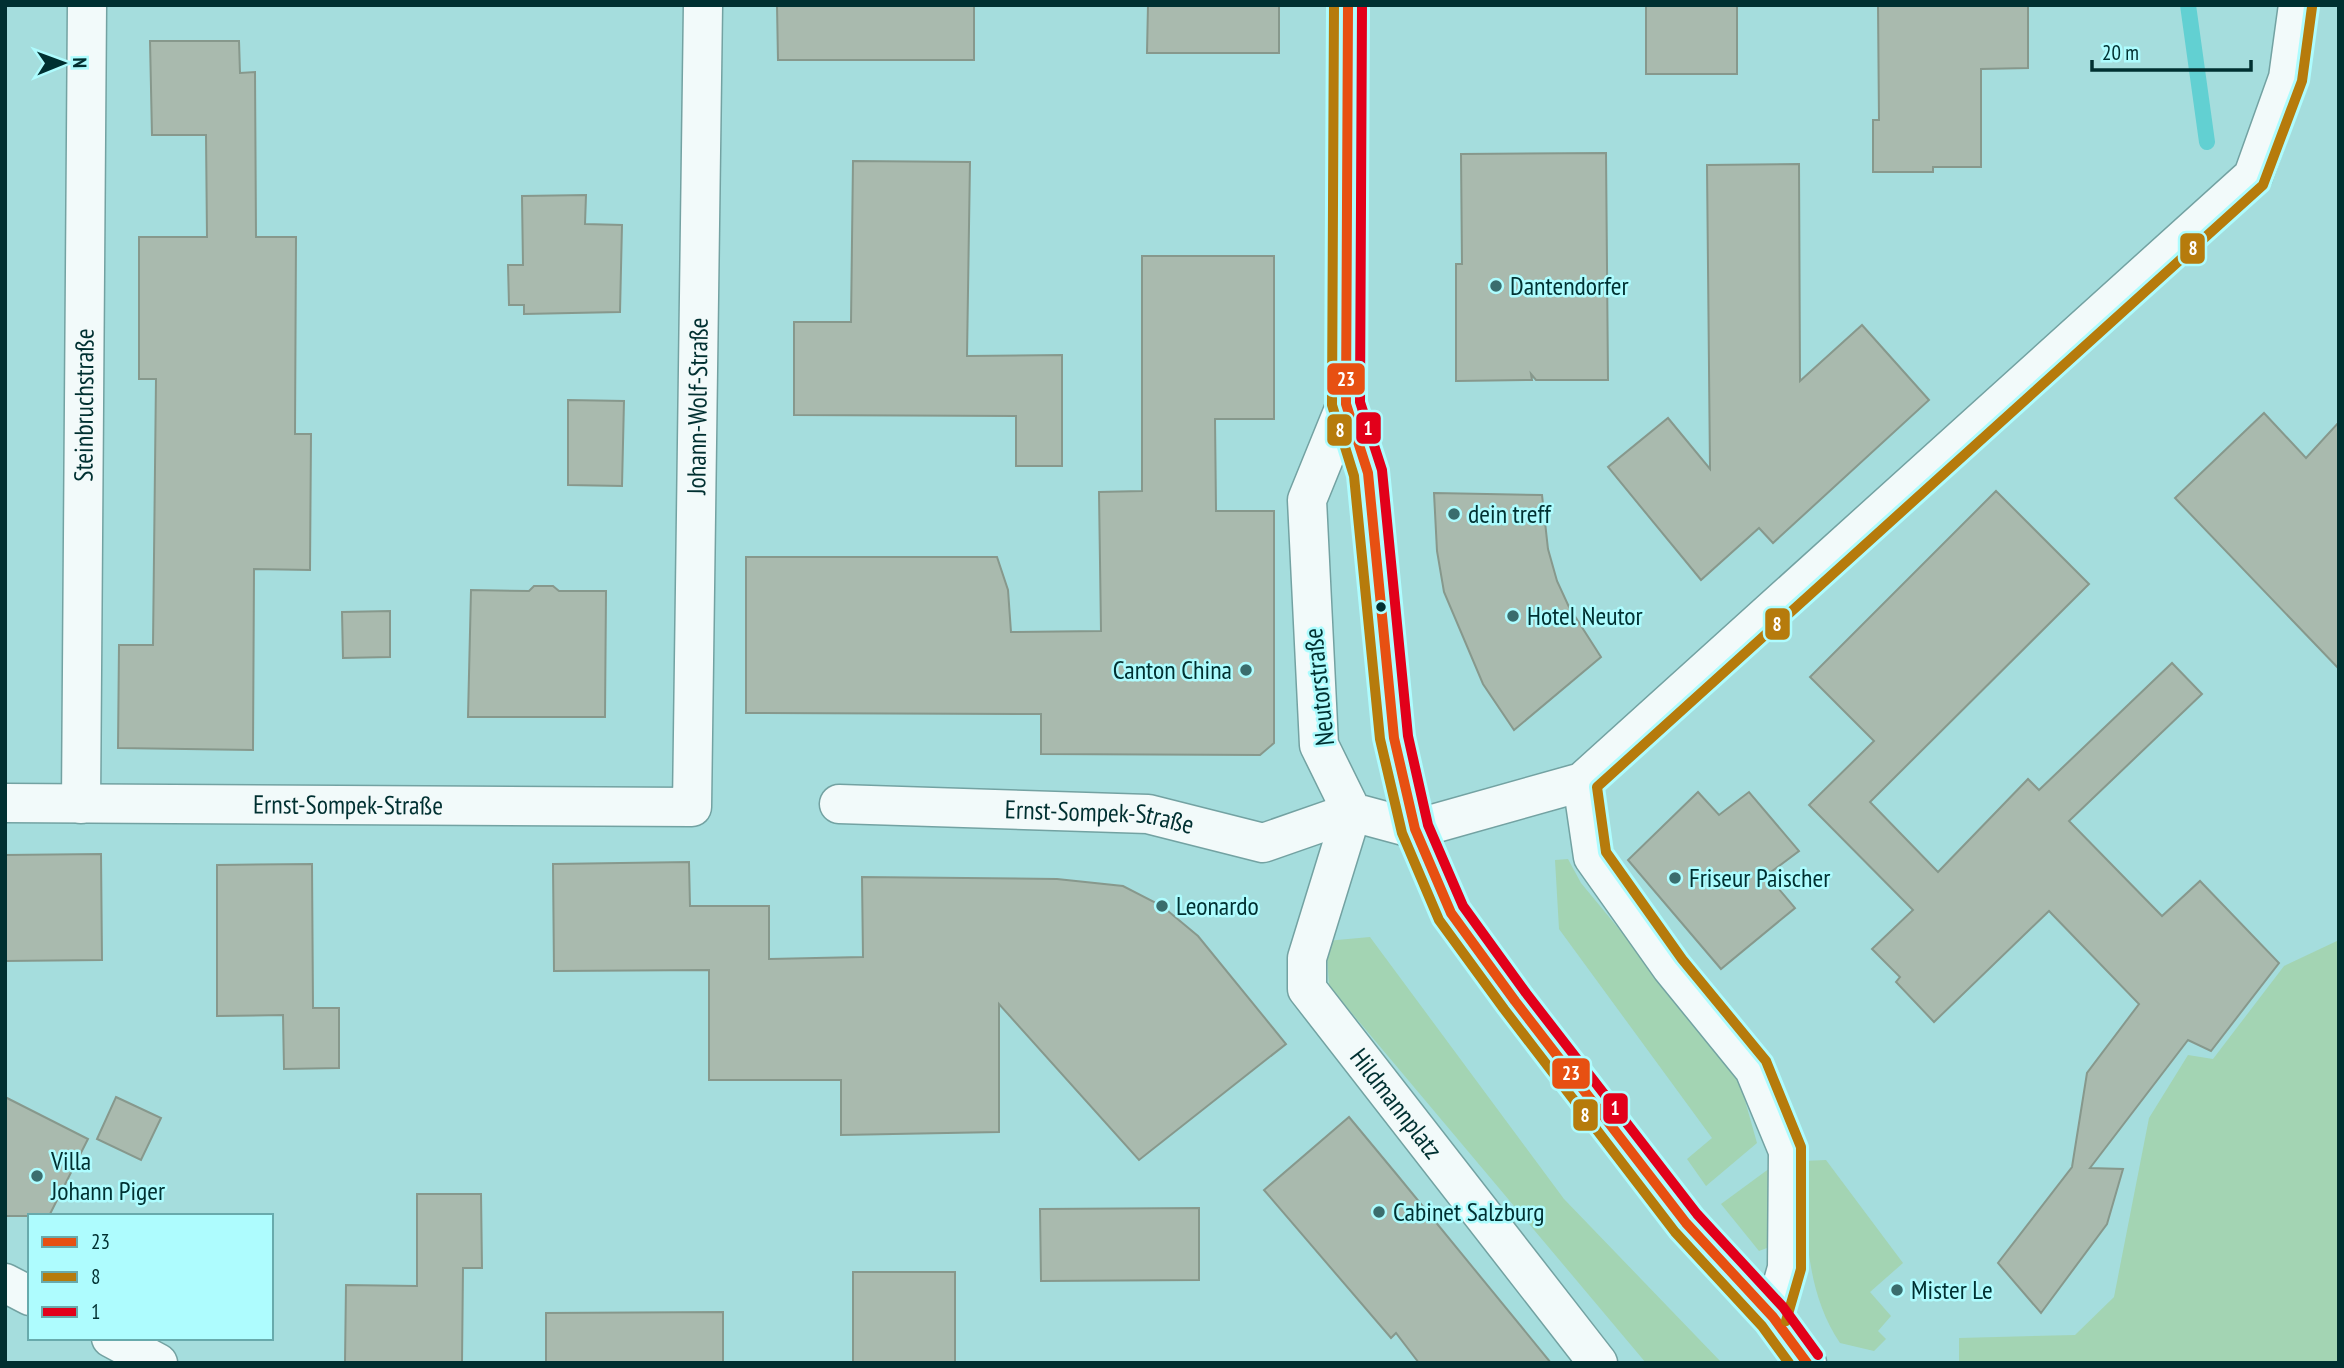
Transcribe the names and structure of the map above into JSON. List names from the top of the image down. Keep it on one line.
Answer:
{"streets":{"street":["Steinbruchstraße","Johann-Wolf-Straße","Neutorstraße","Ernst-Sompek-Straße","Hildmannplatz"]},"crossings":[["Steinbruchstraße","Ernst-Sompek-Straße"],["Johann-Wolf-Straße","Ernst-Sompek-Straße"],["Neutorstraße","Ernst-Sompek-Straße"],["Neutorstraße","Hildmannplatz"],["Ernst-Sompek-Straße","Hildmannplatz"]],"places":["Dantendorfer","dein treff","Hotel Neutor","Canton China","Friseur Paischer","Leonardo","Villa Johann Piger","Cabinet Salzburg","Mister Le"],"lines":["transit line 23","transit line 8","transit line 1"],"legend":["23","8","1"],"scale_bar":"20 m","north":"right"}
